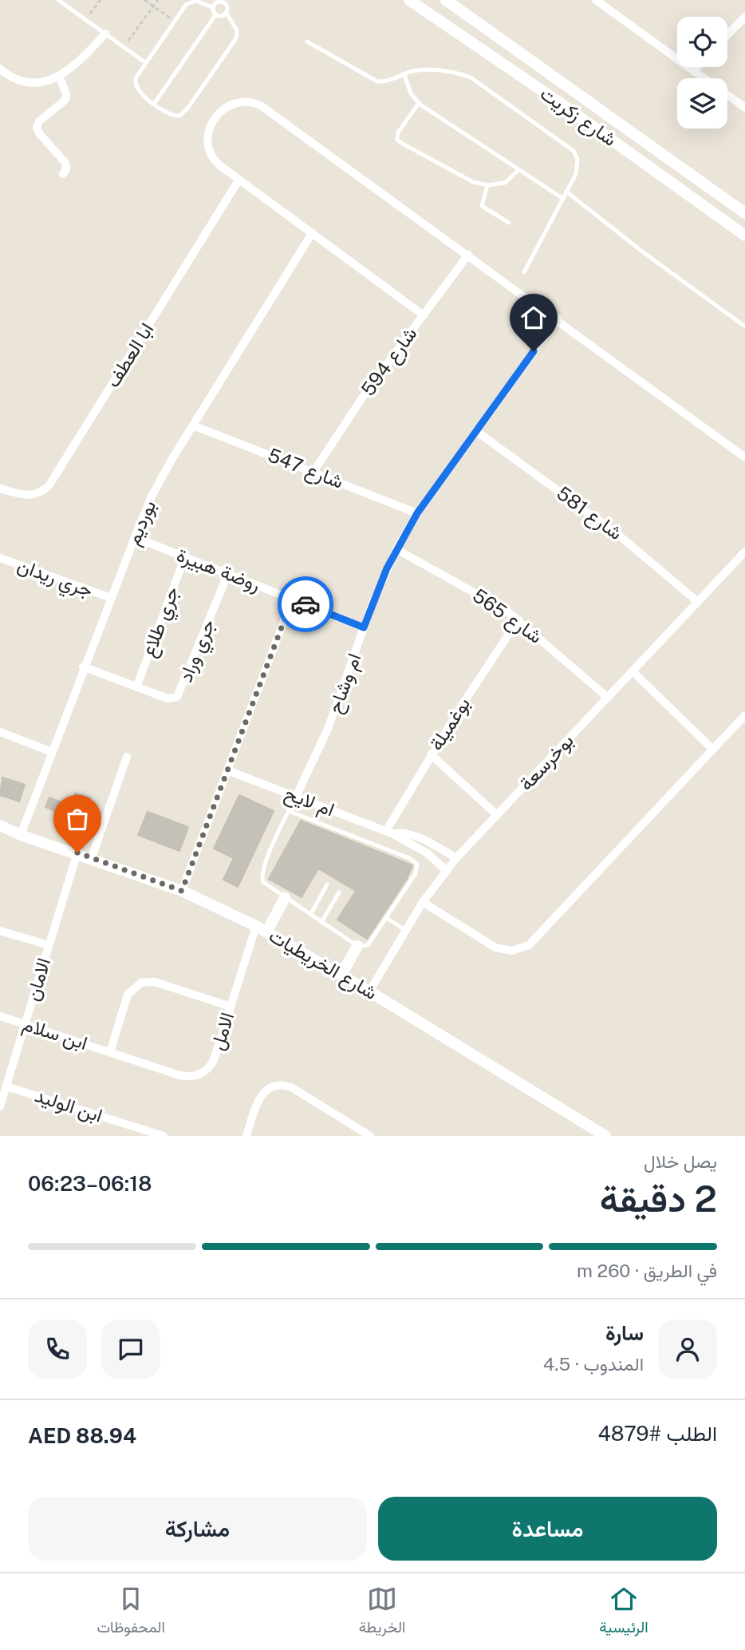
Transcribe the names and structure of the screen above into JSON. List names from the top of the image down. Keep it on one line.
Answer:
{"streets":{"street":["شارع زكريت","ابا العطف","شارع 594","شارع 547","شارع 581","بورديم","روضة هبيرة","جري ريدان","شارع 565","جري طلاع","جري وراد","ام وشاح","بوغميلة","بوخرسعة","ام لايح","شارع الخريطيات","الامان","الامل","ابن سلام","ابن الوليد"]},"crossings":[["شارع 594","شارع 547"],["شارع 547","بورديم"],["شارع 547","ام وشاح"],["شارع 581","ام وشاح"],["شارع 581","بوخرسعة"],["بورديم","روضة هبيرة"],["بورديم","جري ريدان"],["بورديم","جري وراد"],["بورديم","شارع الخريطيات"],["روضة هبيرة","جري طلاع"],["روضة هبيرة","جري وراد"],["روضة هبيرة","ام وشاح"],["شارع 565","ام وشاح"],["شارع 565","بوغميلة"],["شارع 565","بوخرسعة"],["جري طلاع","جري وراد"],["ام وشاح","ام لايح"],["بوغميلة","ام لايح"],["بوخرسعة","ام لايح"],["بوخرسعة","شارع الخريطيات"],["شارع الخريطيات","الامان"],["شارع الخريطيات","الامل"],["الامان","ابن سلام"],["الامان","ابن الوليد"],["الامل","ابن سلام"]],"page":{"heading":["2 دقيقة","يصل خلال","06:18–06:23"],"panel":["سارة","المندوب · 4.5","الطلب #4879","AED 88.94"],"bar":"في الطريق · 260 m","buttons":["مساعدة","مشاركة"],"tabs":["الرئيسية","الخريطة","المحفوظات"]}}
